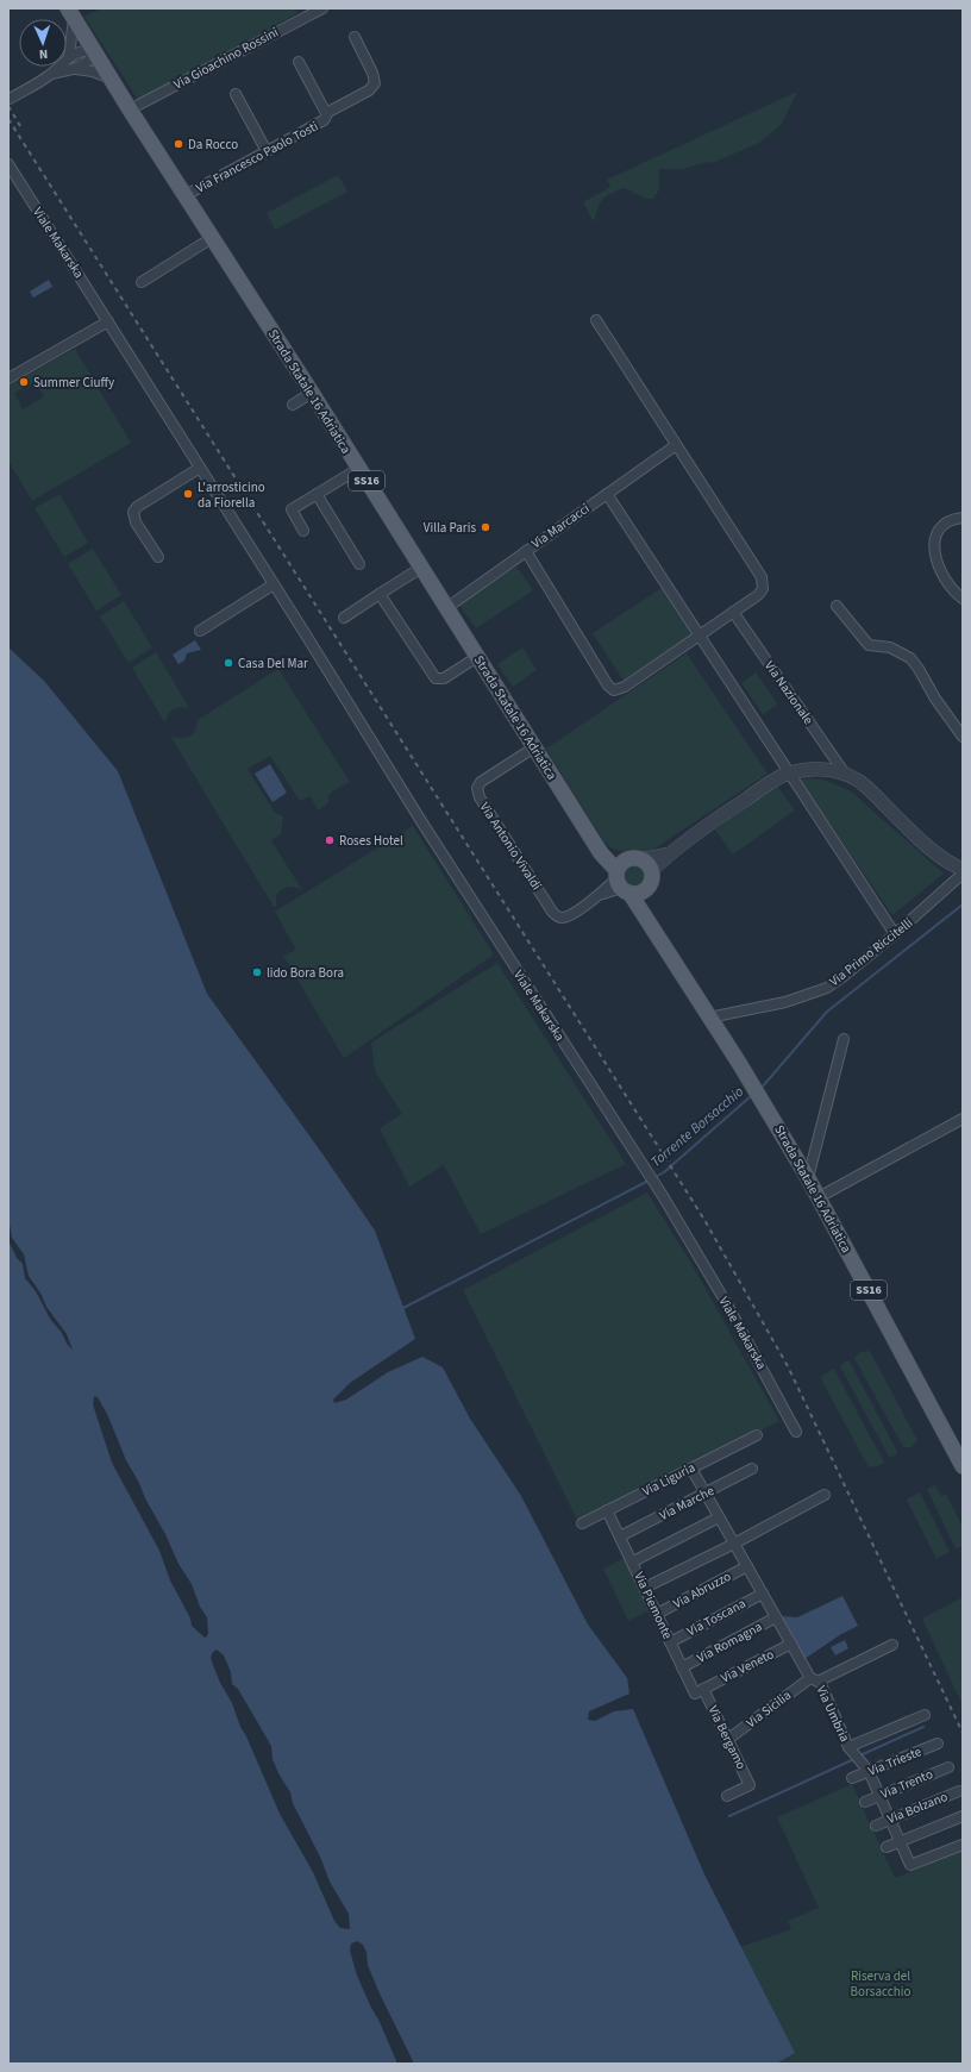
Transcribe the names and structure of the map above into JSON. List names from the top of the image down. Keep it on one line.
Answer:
{"streets":{"main road":["Strada Statale 16 Adriatica","SS16"],"street":["Via Gioachino Rossini","Via Francesco Paolo Tosti","Viale Makarska","Via Marcacci","Via Nazionale","Via Antonio Vivaldi","Via Primo Riccitelli","Via Liguria","Via Marche","Via Abruzzo","Via Piemonte","Via Toscana","Via Romagna","Via Veneto","Via Sicilia","Via Umbria","Via Bergamo","Via Trieste","Via Trento","Via Bolzano"]},"crossings":[["Via Gioachino Rossini","Strada Statale 16 Adriatica"],["Via Francesco Paolo Tosti","Strada Statale 16 Adriatica"],["Strada Statale 16 Adriatica","SS16"],["Strada Statale 16 Adriatica","Via Marcacci"],["Strada Statale 16 Adriatica","Via Antonio Vivaldi"],["Strada Statale 16 Adriatica","Via Primo Riccitelli"],["Via Liguria","Via Piemonte"],["Via Liguria","Via Umbria"],["Via Marche","Via Piemonte"],["Via Marche","Via Umbria"],["Via Abruzzo","Via Piemonte"],["Via Abruzzo","Via Umbria"],["Via Piemonte","Via Toscana"],["Via Piemonte","Via Romagna"],["Via Piemonte","Via Veneto"],["Via Piemonte","Via Bergamo"],["Via Toscana","Via Umbria"],["Via Romagna","Via Umbria"],["Via Veneto","Via Umbria"],["Via Veneto","Via Bergamo"],["Via Sicilia","Via Umbria"],["Via Sicilia","Via Bergamo"],["Via Umbria","Via Trieste"],["Via Umbria","Via Trento"],["Via Umbria","Via Bolzano"]],"water":["Torrente Borsacchio"],"parks":["Riserva del Borsacchio"],"places":["Da Rocco","Summer Ciuffy","L'arrosticino da Fiorella","Villa Paris","Casa Del Mar","Roses Hotel","lido Bora Bora"],"north":"bottom"}
